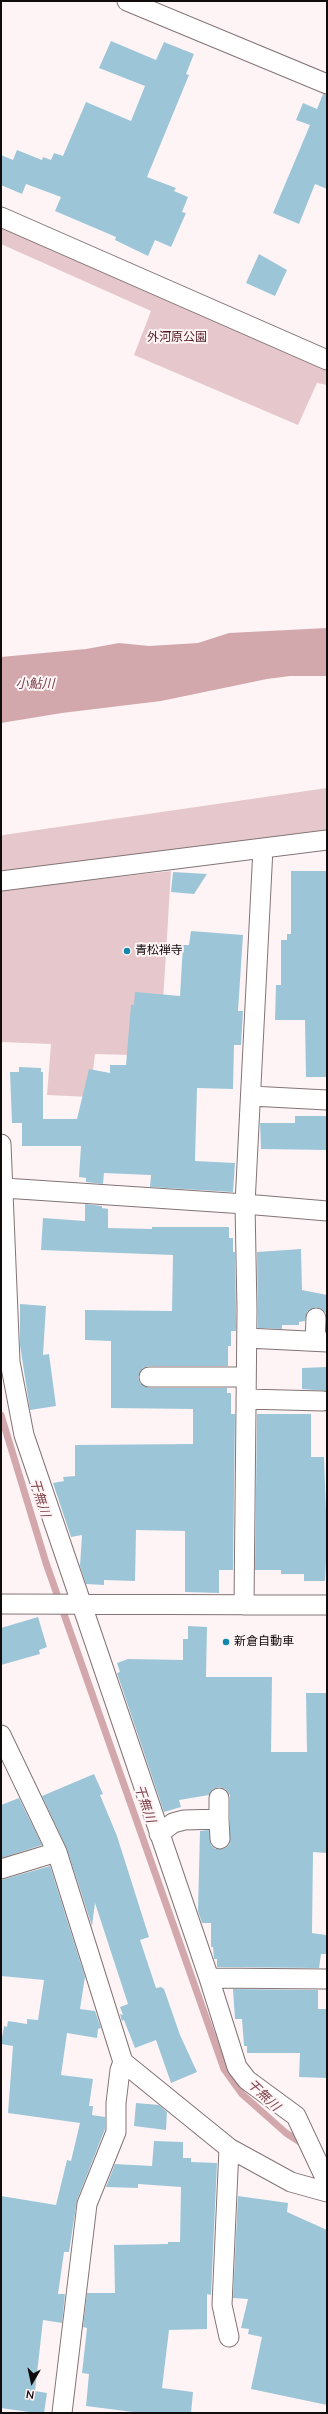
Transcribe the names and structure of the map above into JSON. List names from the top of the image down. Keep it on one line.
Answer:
{"water":["小鮎川","干無川"],"parks":["外河原公園"],"places":["青松禅寺","新倉自動車"],"north":"bottom"}
